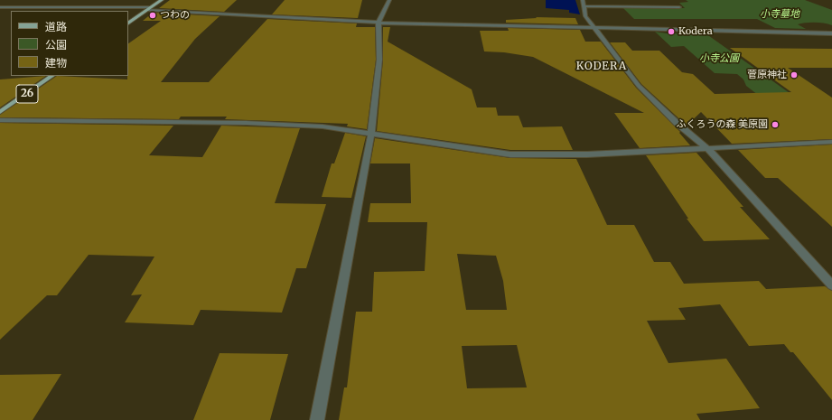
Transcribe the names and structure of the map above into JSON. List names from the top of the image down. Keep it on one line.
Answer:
{"streets":{"main road":["26"]},"districts":["KODERA"],"parks":["小寺墓地","小寺公園"],"places":["つわの","Kodera","菅原神社","ふくろうの森 美原園"],"legend":["道路","公園","建物"]}
